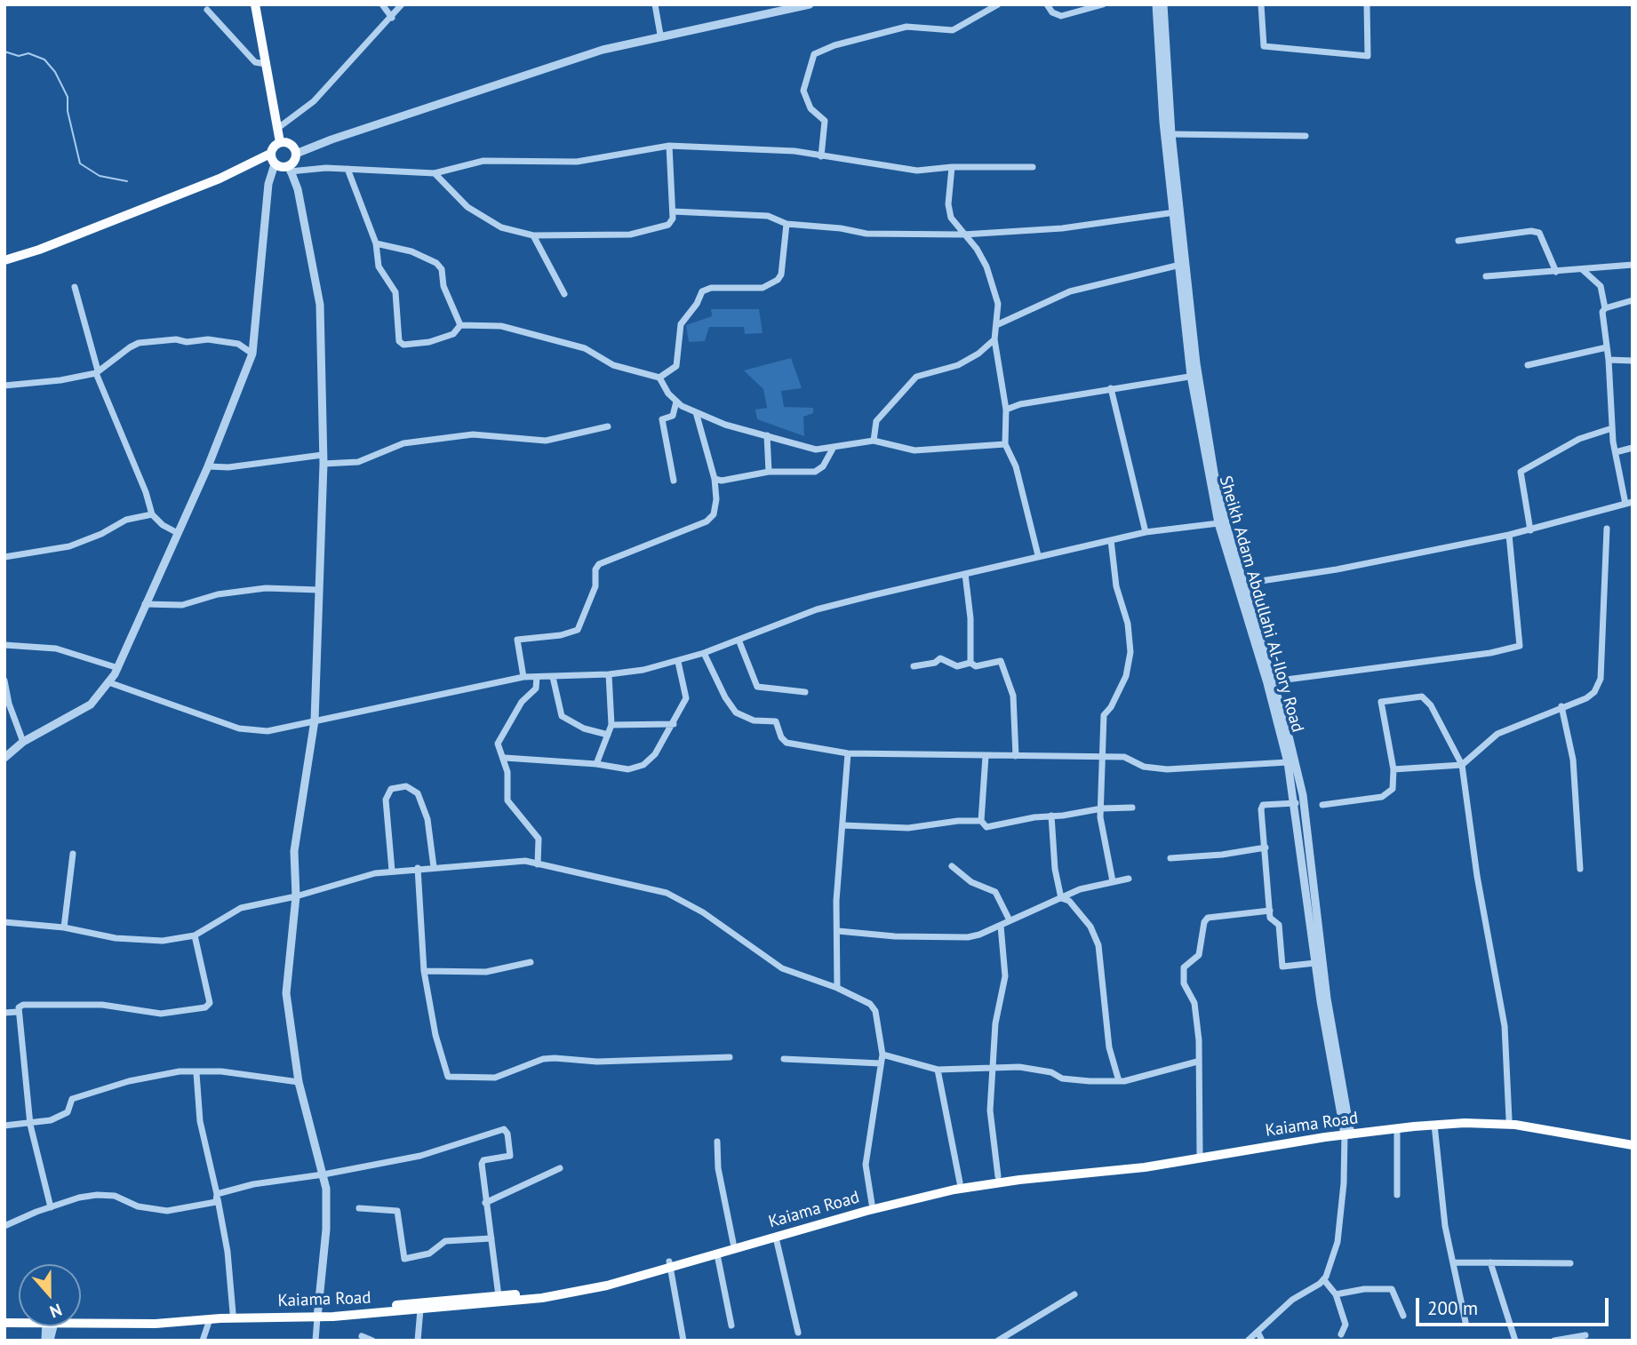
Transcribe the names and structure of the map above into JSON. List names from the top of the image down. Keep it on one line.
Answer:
{"streets":{"highway":["Kaiama Road"],"street":["Sheikh Adam Abdullahi Al-Ilory Road"]},"crossings":[["Sheikh Adam Abdullahi Al-Ilory Road","Kaiama Road"]],"scale_bar":"200 m","north":"bottom"}
